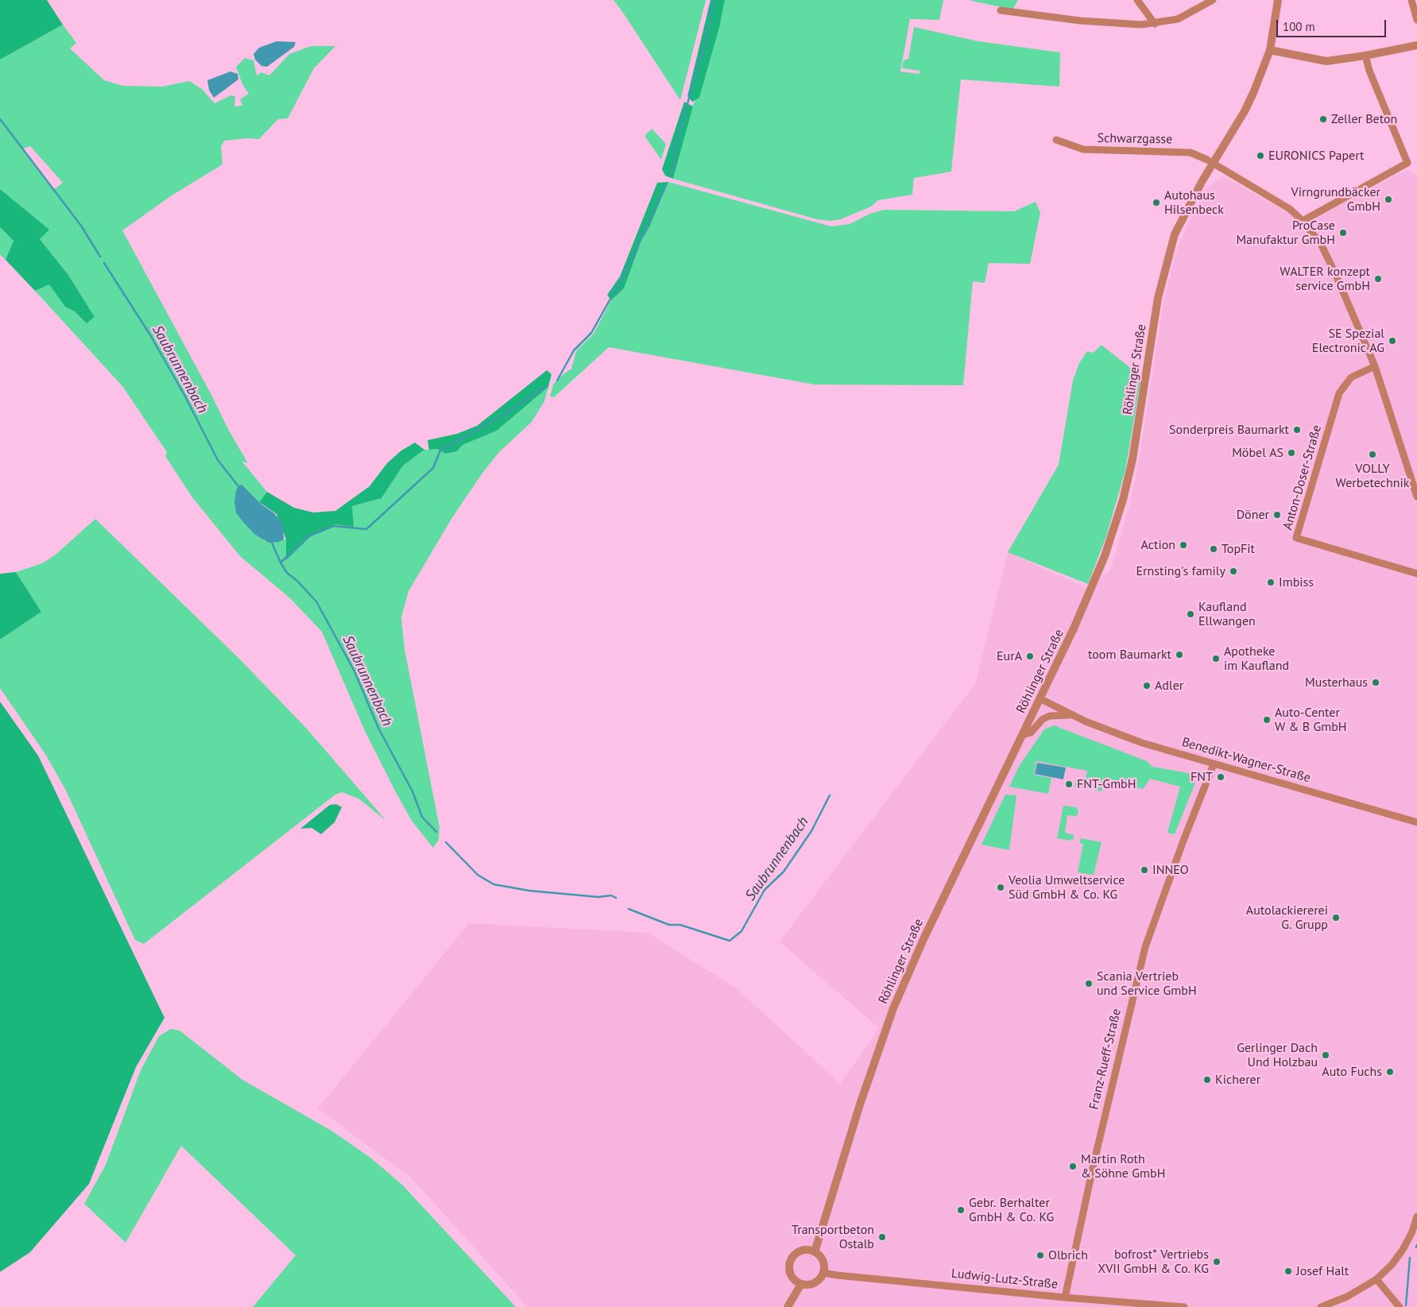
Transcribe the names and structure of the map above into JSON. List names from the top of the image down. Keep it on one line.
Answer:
{"streets":{"street":["Schwarzgasse","Röhlinger Straße","Anton-Doser-Straße","Benedikt-Wagner-Straße","Franz-Rueff-Straße","Ludwig-Lutz-Straße"]},"crossings":[["Schwarzgasse","Röhlinger Straße"],["Schwarzgasse","Anton-Doser-Straße"],["Röhlinger Straße","Benedikt-Wagner-Straße"],["Röhlinger Straße","Ludwig-Lutz-Straße"],["Benedikt-Wagner-Straße","Franz-Rueff-Straße"],["Franz-Rueff-Straße","Ludwig-Lutz-Straße"]],"water":["Saubrunnenbach"],"places":["Zeller Beton","EURONICS Papert","Virngrundbäcker GmbH","Autohaus Hilsenbeck","ProCase Manufaktur GmbH","WALTER konzept service GmbH","SE Spezial Electronic AG","Sonderpreis Baumarkt","Möbel AS","VOLLY Werbetechnik","Döner","Action","TopFit","Ernsting's family","Imbiss","Kaufland Ellwangen","toom Baumarkt","EurA","Apotheke im Kaufland","Musterhaus","Adler","Auto-Center W & B GmbH","FNT","FNT-GmbH","INNEO","Veolia Umweltservice Süd GmbH & Co. KG","Autolackiererei G. Grupp","Scania Vertrieb und Service GmbH","Gerlinger Dach Und Holzbau","Auto Fuchs","Kicherer","Martin Roth & Söhne GmbH","Gebr. Berhalter GmbH & Co. KG","Transportbeton Ostalb","Olbrich","bofrost* Vertriebs XVII GmbH & Co. KG","Josef Halt"],"scale_bar":"100 m"}
